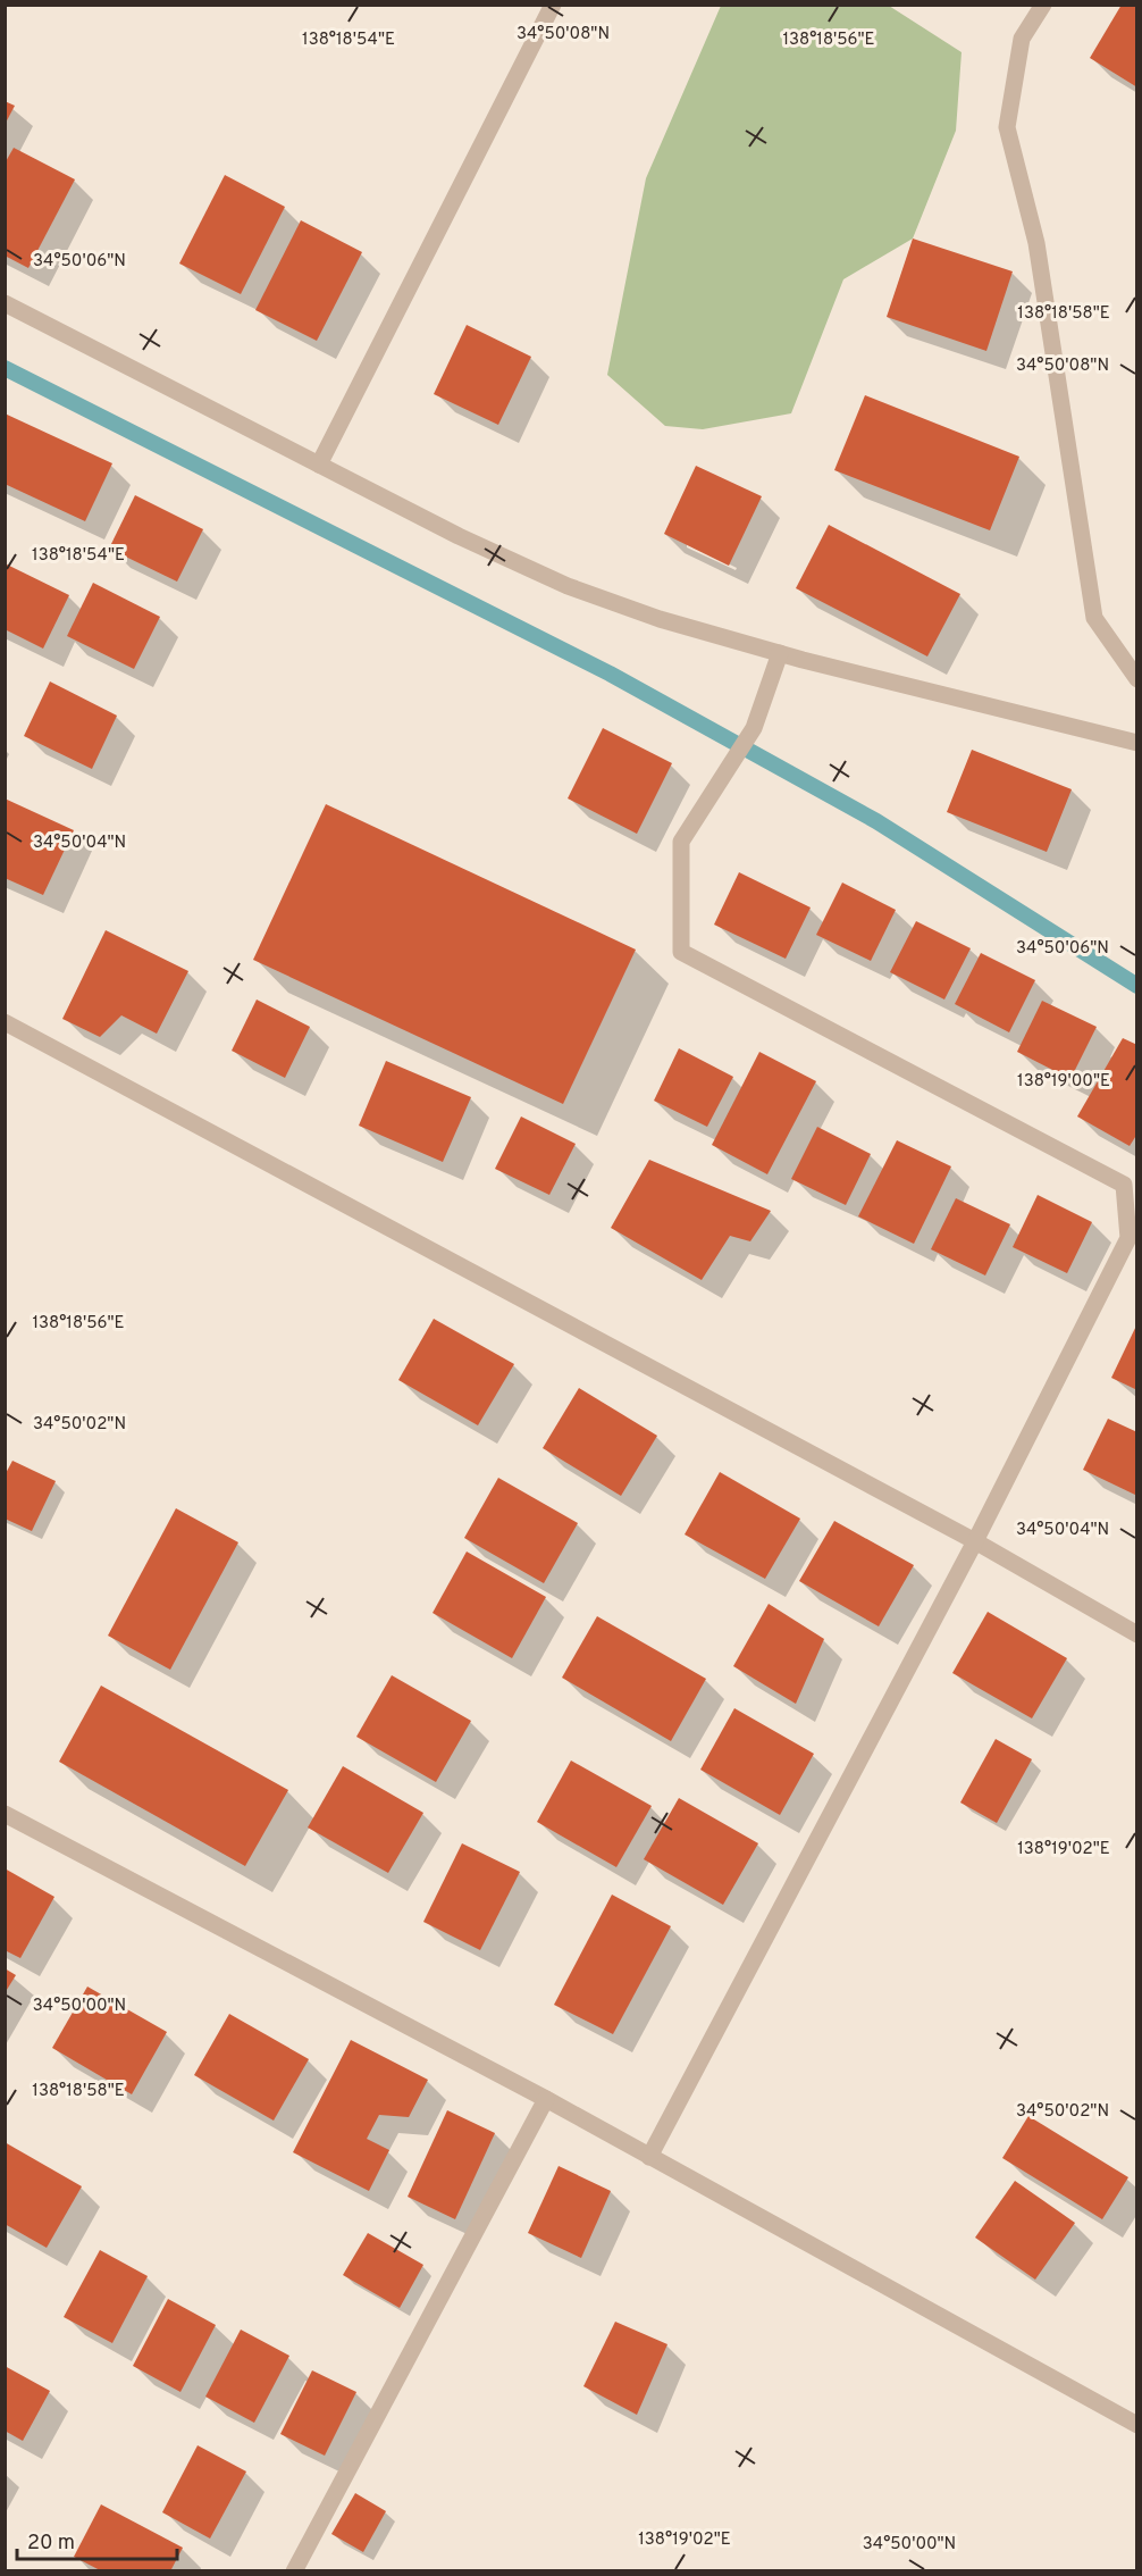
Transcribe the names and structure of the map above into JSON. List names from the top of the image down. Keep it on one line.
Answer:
{"scale_bar":"20 m","coordinates":["34°50'08\"N","138°18'54\"E","138°18'56\"E","34°50'06\"N","138°18'58\"E","34°50'04\"N","138°19'00\"E","34°50'02\"N","138°19'02\"E","34°50'00\"N"]}
